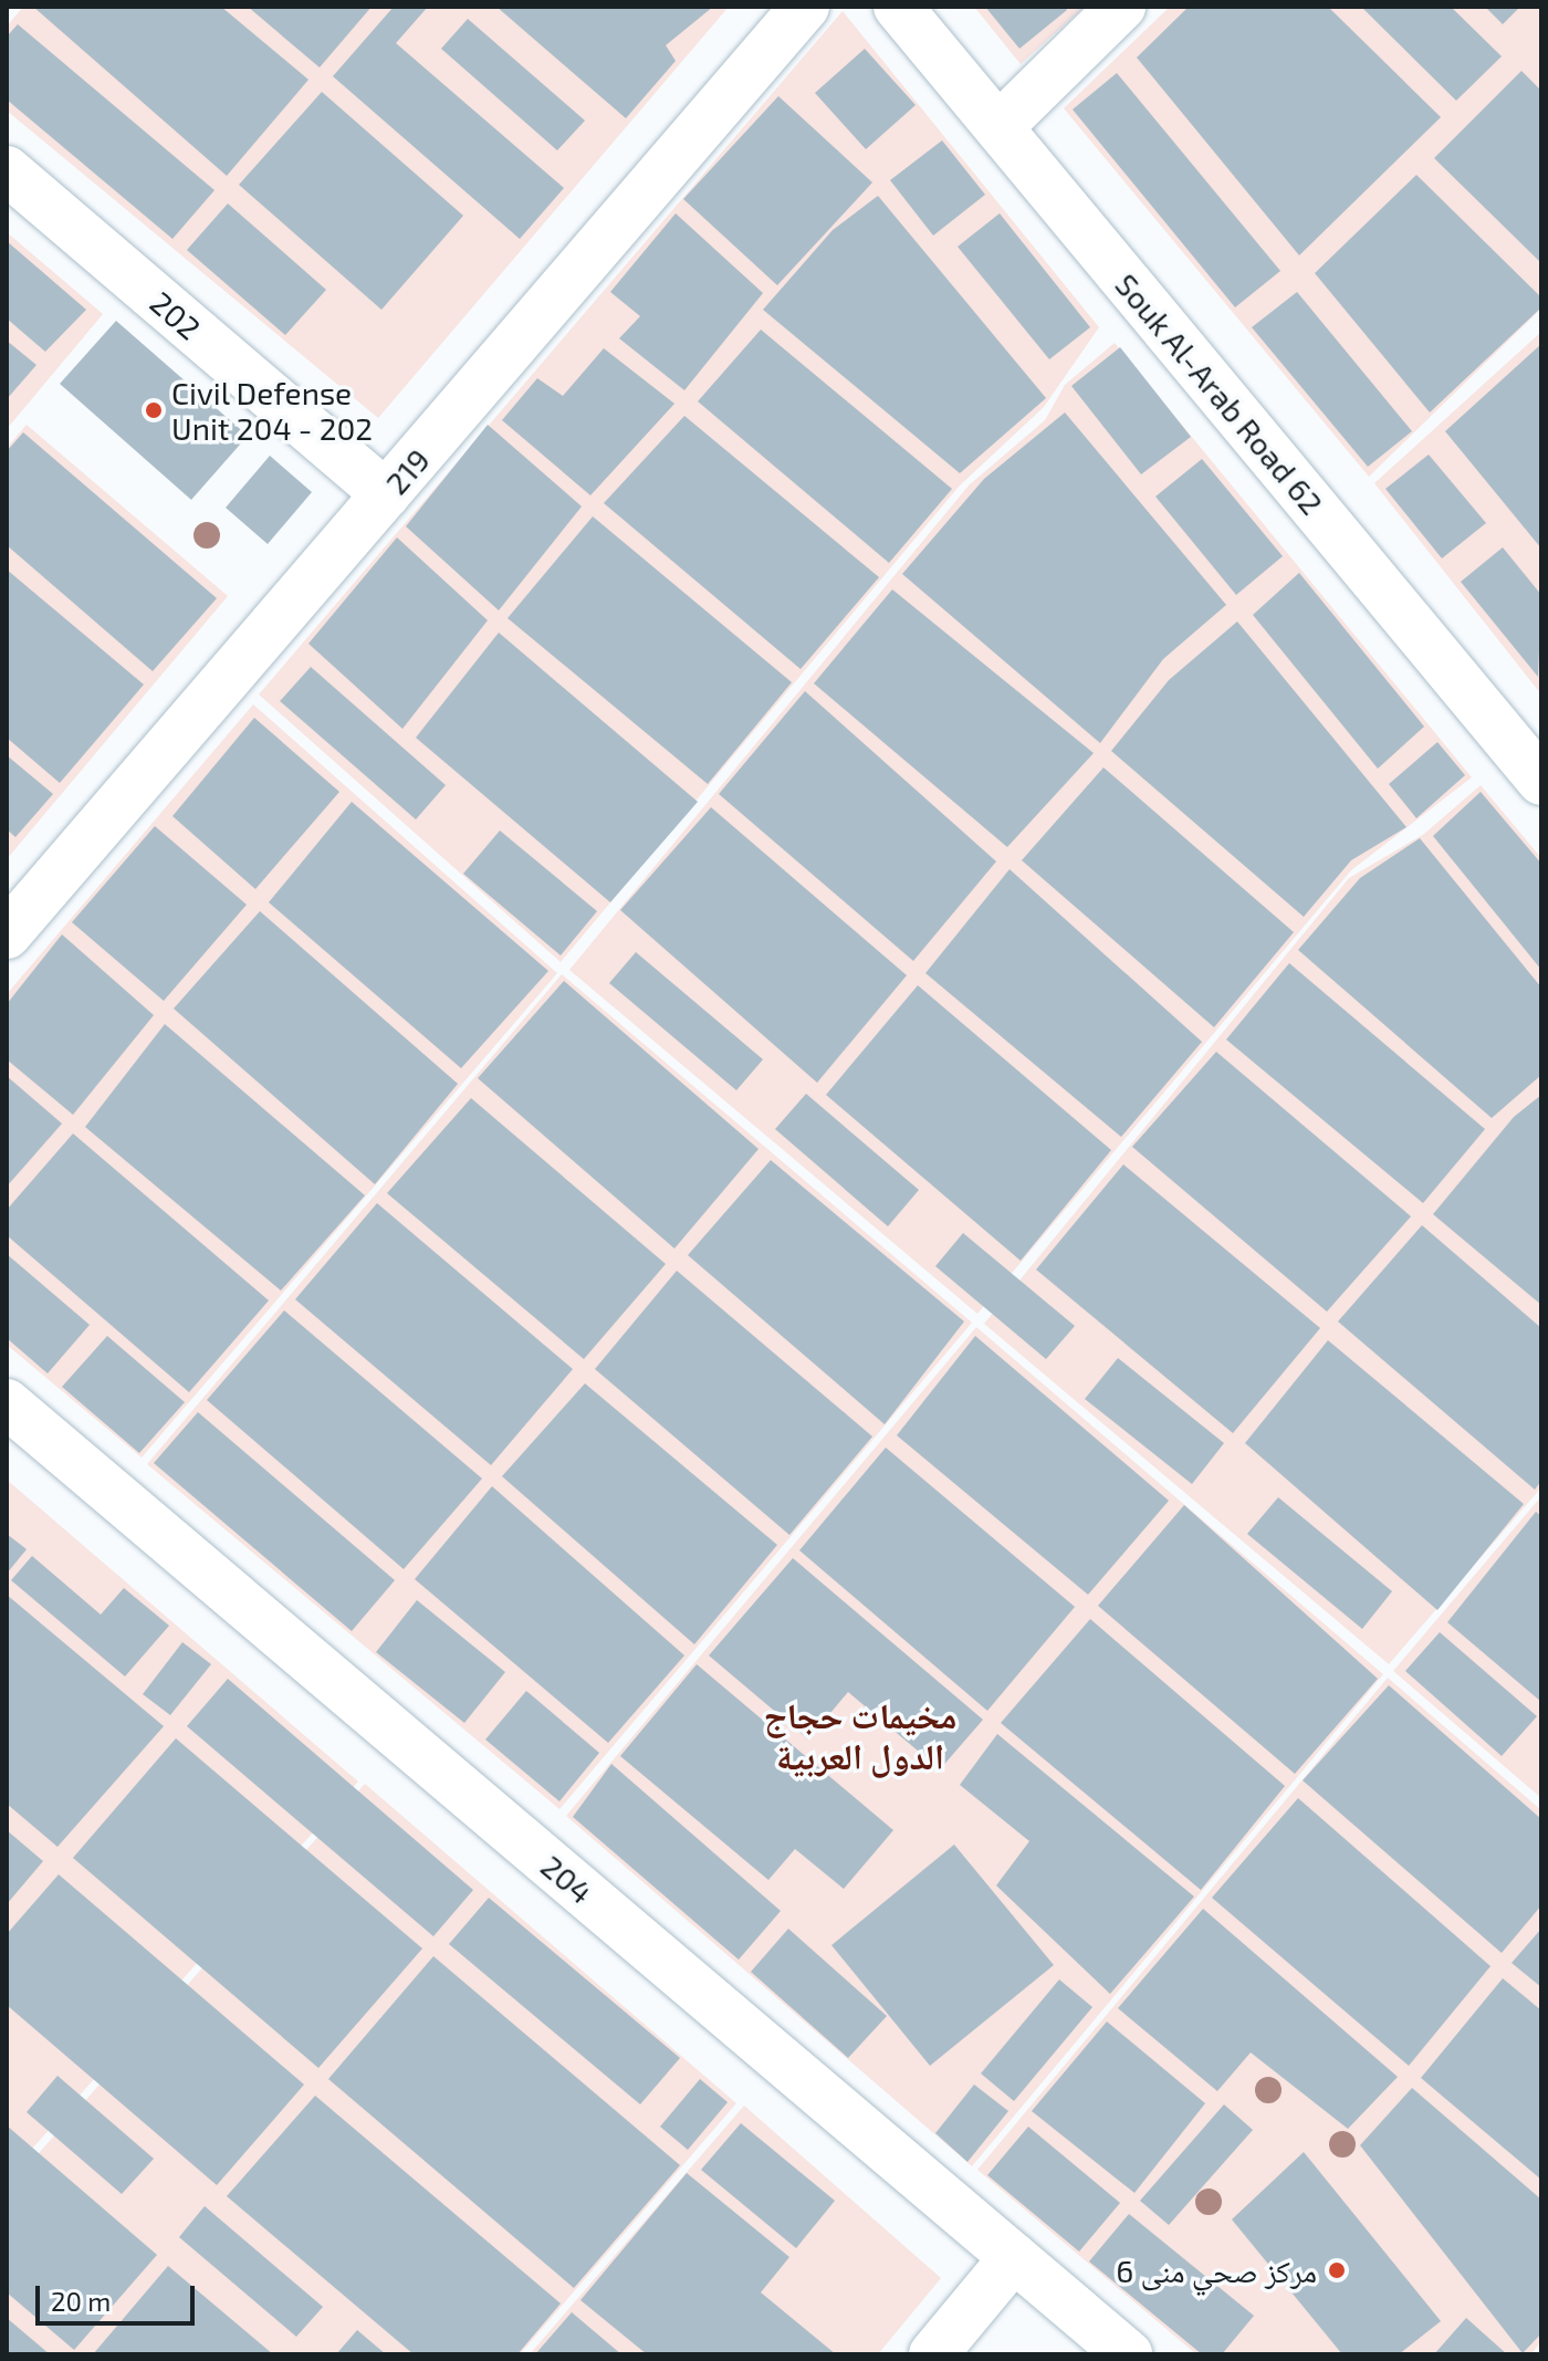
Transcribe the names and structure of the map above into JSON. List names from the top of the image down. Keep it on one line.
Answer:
{"streets":{"main road":["202","Souk Al-Arab Road 62","219","204"]},"crossings":[["202","219"]],"districts":["مخيمات حجاج الدول العربية"],"places":["Civil Defense Unit 204 - 202","مركز صحي منى 6"],"scale_bar":"20 m"}
